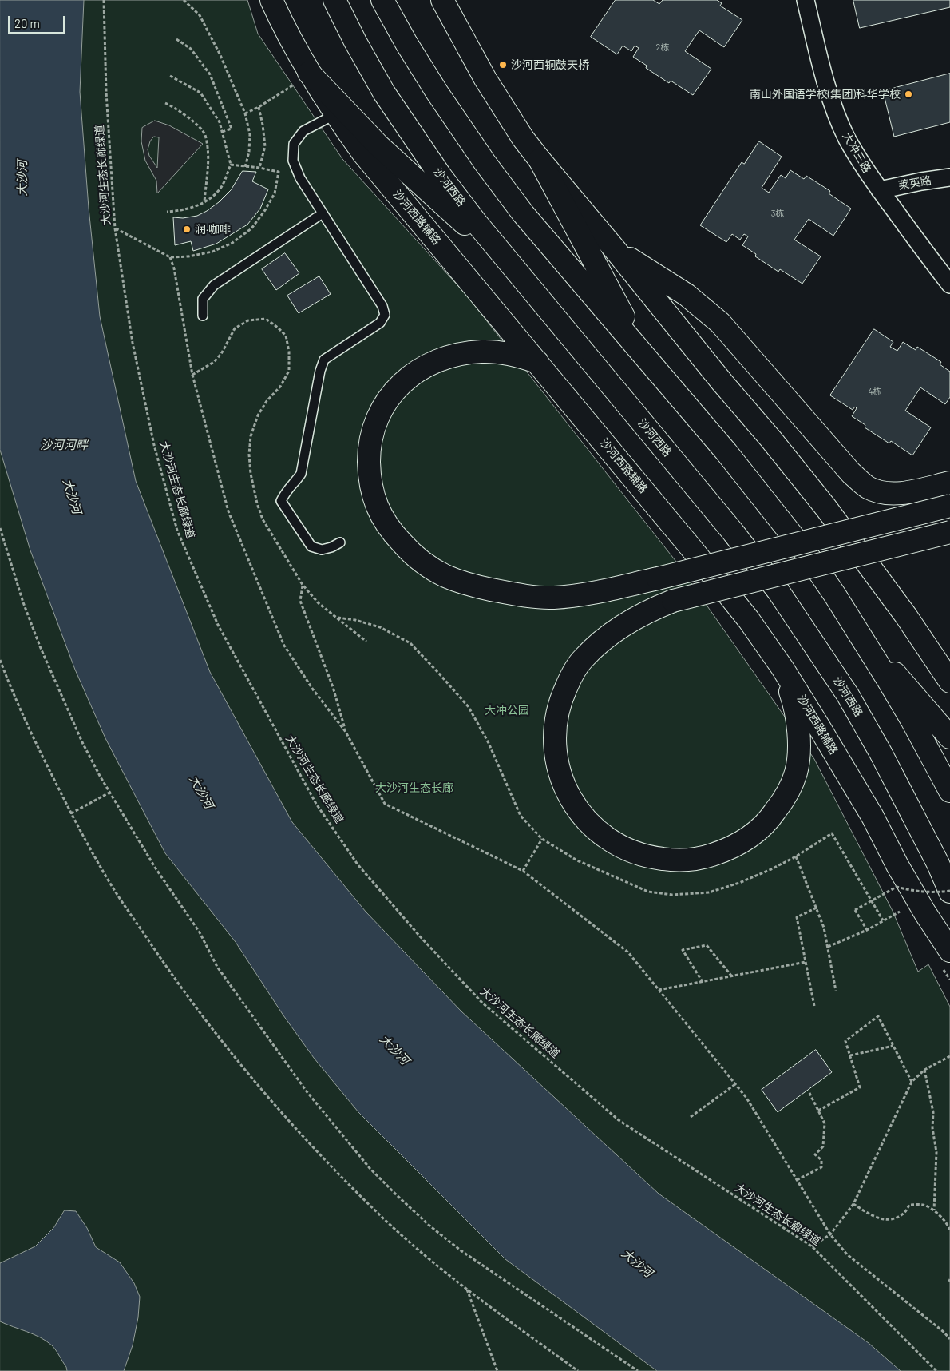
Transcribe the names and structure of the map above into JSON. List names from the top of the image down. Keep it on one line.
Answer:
{"streets":{"main road":["沙河西路","沙河西路辅路"],"street":["大冲三路","莱英路"],"path":["大沙河生态长廊绿道"]},"crossings":[["大冲三路","莱英路"]],"water":["大沙河","沙河河畔"],"parks":["大冲公园","大沙河生态长廊"],"places":["沙河西铜鼓天桥","南山外国语学校(集团)科华学校","润·咖啡"],"house_numbers":["2栋","3栋","4栋"],"scale_bar":"20 m"}
